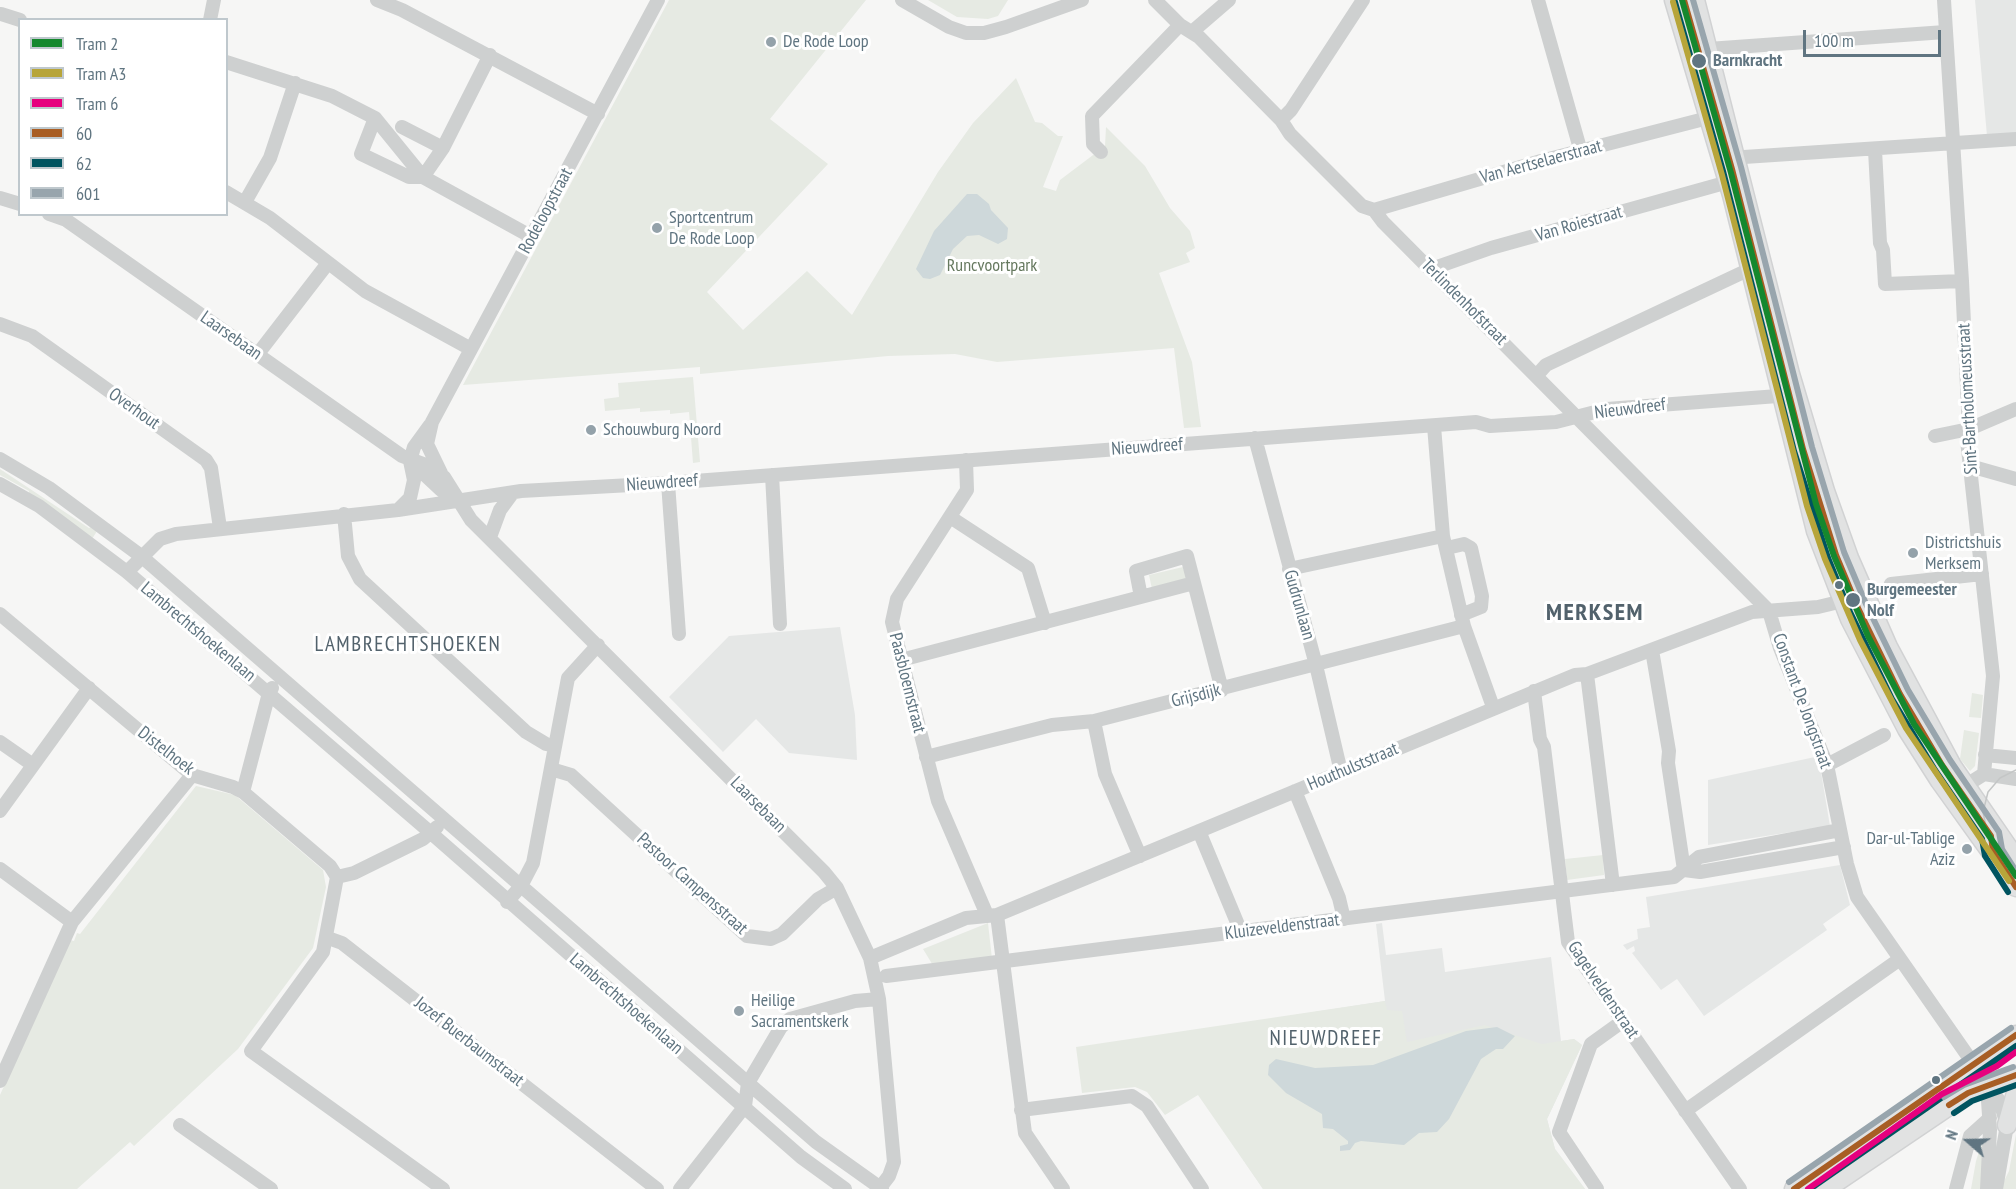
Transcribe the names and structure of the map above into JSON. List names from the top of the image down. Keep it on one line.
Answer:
{"streets":{"street":["Van Aertselaerstraat","Rodeloopstraat","Van Roiestraat","Terlindenhofstraat","Laarsebaan","Sint-Bartholomeusstraat","Overhout","Nieuwdreef","Gudrunlaan","Lambrechtshoekenlaan","Paasbloemstraat","Grijsdijk","Constant De Jongstraat","Distelhoek","Houthulststraat","Pastoor Campensstraat","Kluizeveldenstraat","Gagelveldenstraat","Jozef Buerbaumstraat"]},"crossings":[["Van Aertselaerstraat","Terlindenhofstraat"],["Rodeloopstraat","Laarsebaan"],["Van Roiestraat","Terlindenhofstraat"],["Terlindenhofstraat","Nieuwdreef"],["Terlindenhofstraat","Constant De Jongstraat"],["Terlindenhofstraat","Houthulststraat"],["Laarsebaan","Nieuwdreef"],["Laarsebaan","Lambrechtshoekenlaan"],["Laarsebaan","Houthulststraat"],["Laarsebaan","Pastoor Campensstraat"],["Overhout","Nieuwdreef"],["Nieuwdreef","Gudrunlaan"],["Nieuwdreef","Lambrechtshoekenlaan"],["Nieuwdreef","Paasbloemstraat"],["Gudrunlaan","Grijsdijk"],["Gudrunlaan","Houthulststraat"],["Paasbloemstraat","Grijsdijk"],["Paasbloemstraat","Houthulststraat"],["Paasbloemstraat","Kluizeveldenstraat"],["Constant De Jongstraat","Houthulststraat"],["Houthulststraat","Gagelveldenstraat"],["Kluizeveldenstraat","Gagelveldenstraat"]],"districts":["MERKSEM","LAMBRECHTSHOEKEN","NIEUWDREEF"],"parks":["Runcvoortpark"],"places":["De Rode Loop","Barnkracht","Sportcentrum De Rode Loop","Schouwburg Noord","Districtshuis Merksem","Burgemeester Nolf","Dar-ul-Tablige Aziz","Heilige Sacramentskerk"],"lines":["tram line 2","transit line 60","transit line 601","tram line A3","transit line 62","tram line 6"],"legend":["Tram 2","Tram A3","Tram 6","60","62","601"],"scale_bar":"100 m","north":"left"}
